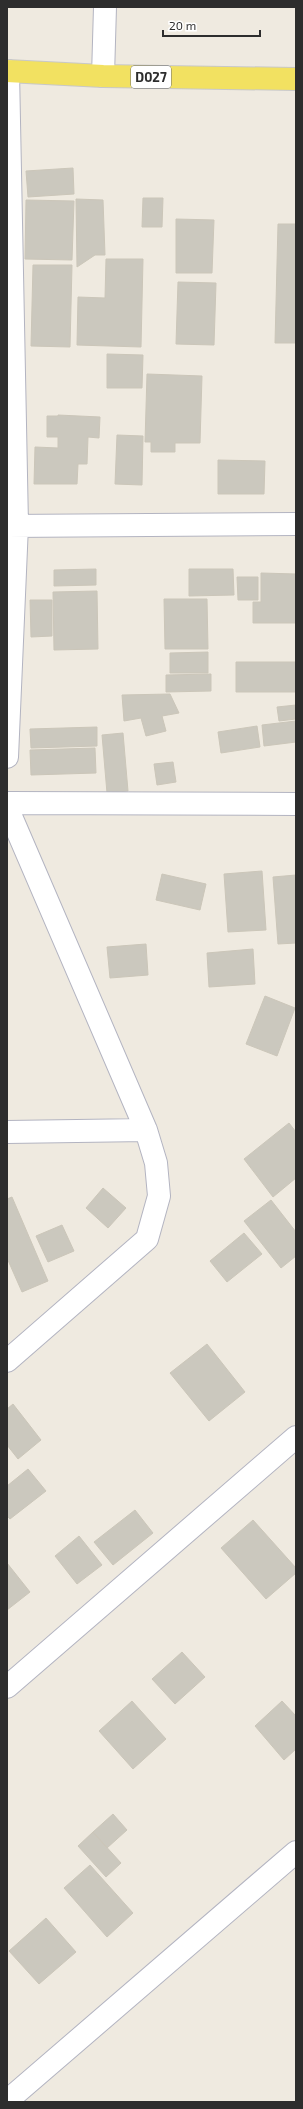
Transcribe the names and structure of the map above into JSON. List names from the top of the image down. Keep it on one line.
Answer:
{"streets":{"main road":["D027"]},"scale_bar":"20 m"}
